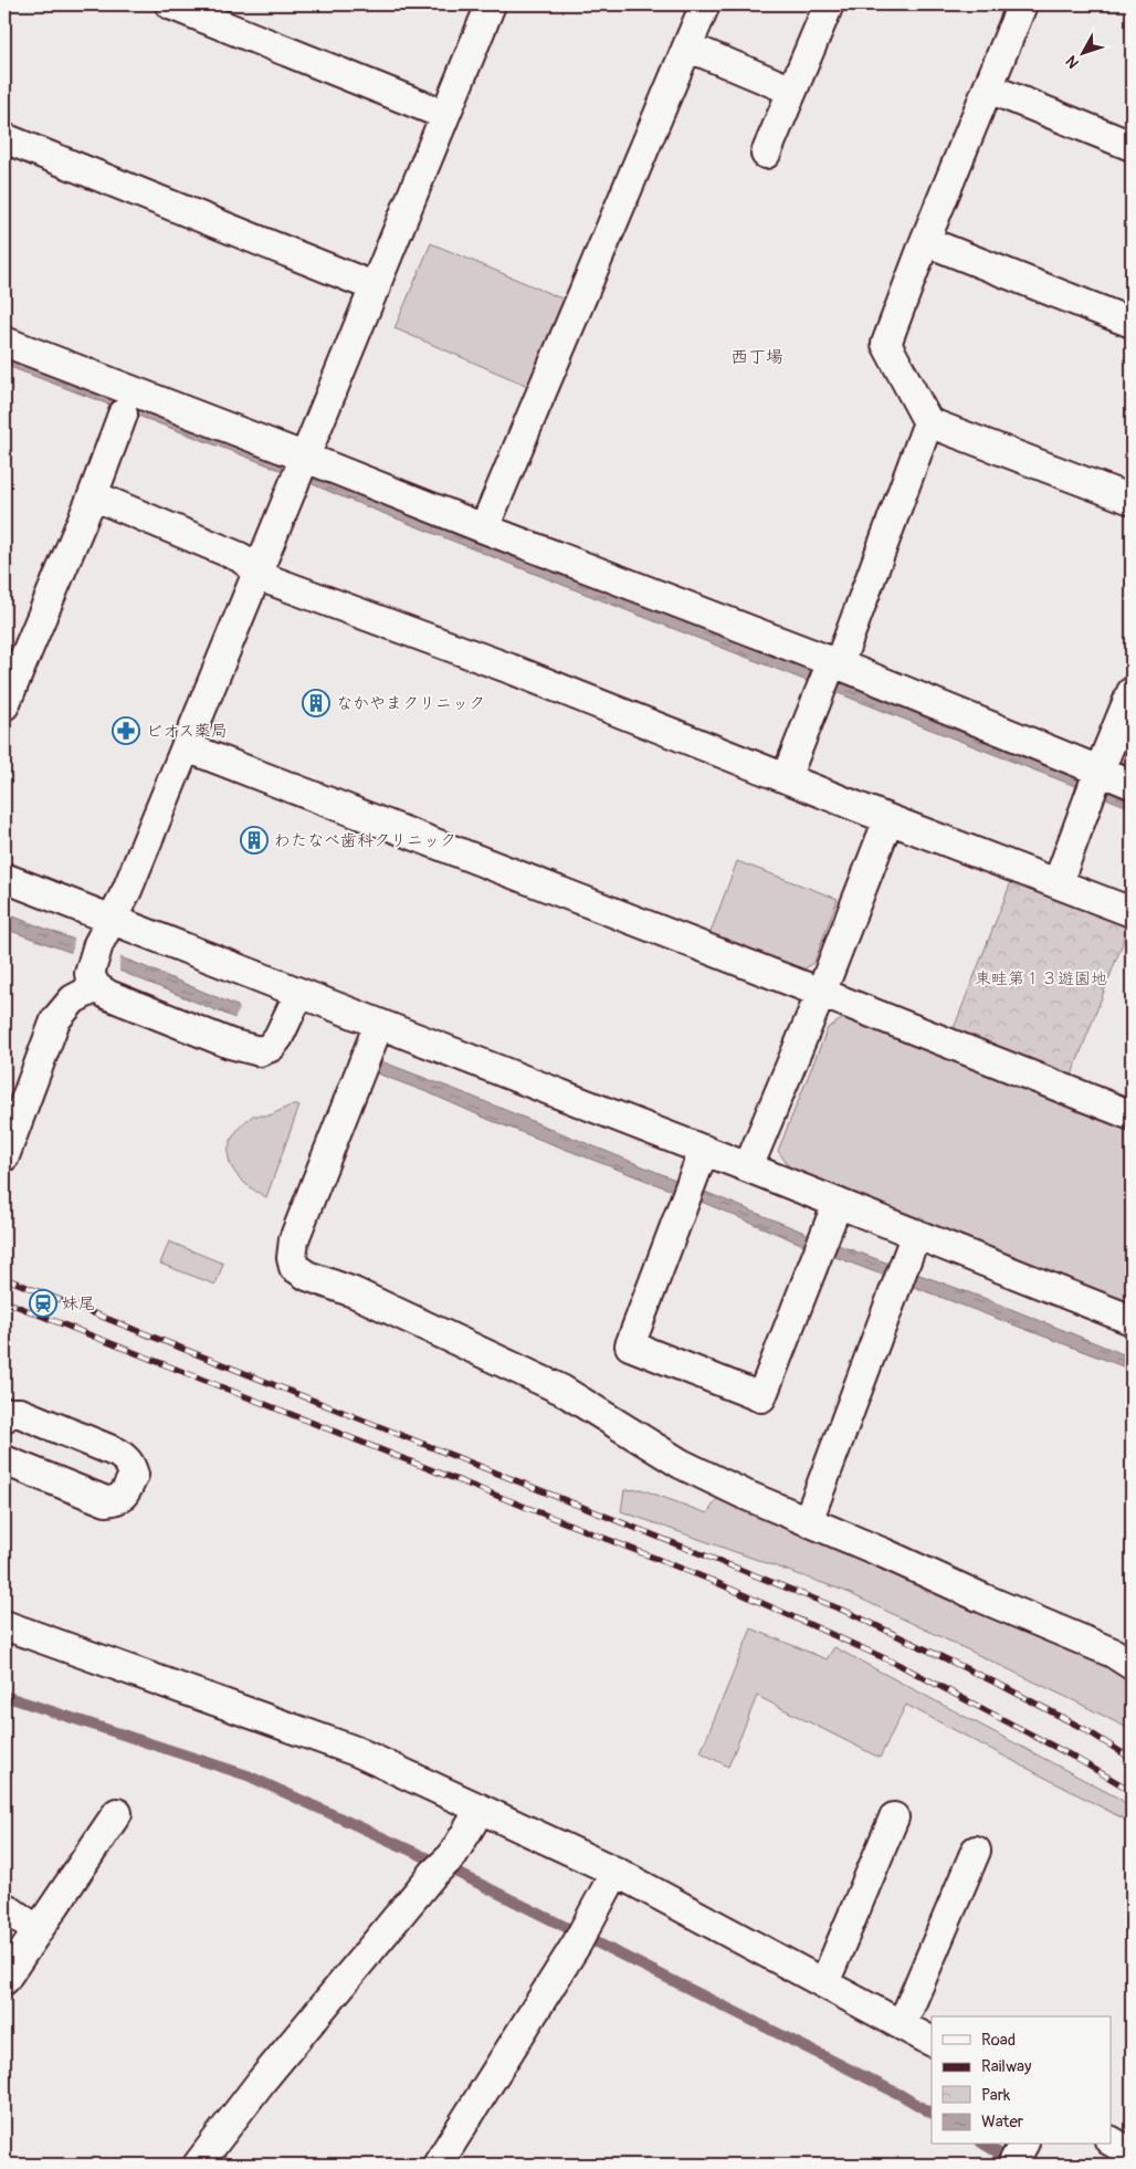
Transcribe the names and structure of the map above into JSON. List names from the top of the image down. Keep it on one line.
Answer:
{"districts":["西丁場"],"parks":["東畦第１３遊園地"],"places":{"building":["なかやまクリニック","わたなべ歯科クリニック"],"pharmacy":["ビオス薬局"],"station":["妹尾"]},"legend":["Road","Railway","Park","Water"],"north":"bottom left"}
